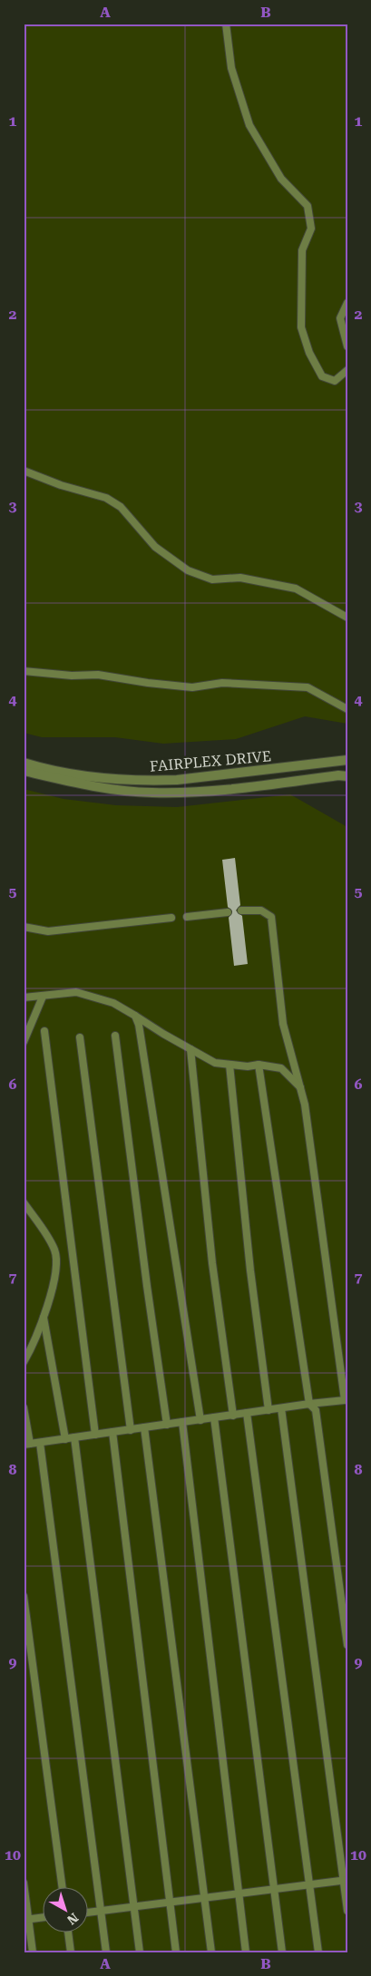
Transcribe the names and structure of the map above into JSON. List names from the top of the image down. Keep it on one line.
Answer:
{"streets":{"street":["FAIRPLEX DRIVE"]},"north":"bottom right","grid":{"columns":["A","B"],"rows":["1","2","3","4","5","6","7","8","9","10"]}}
